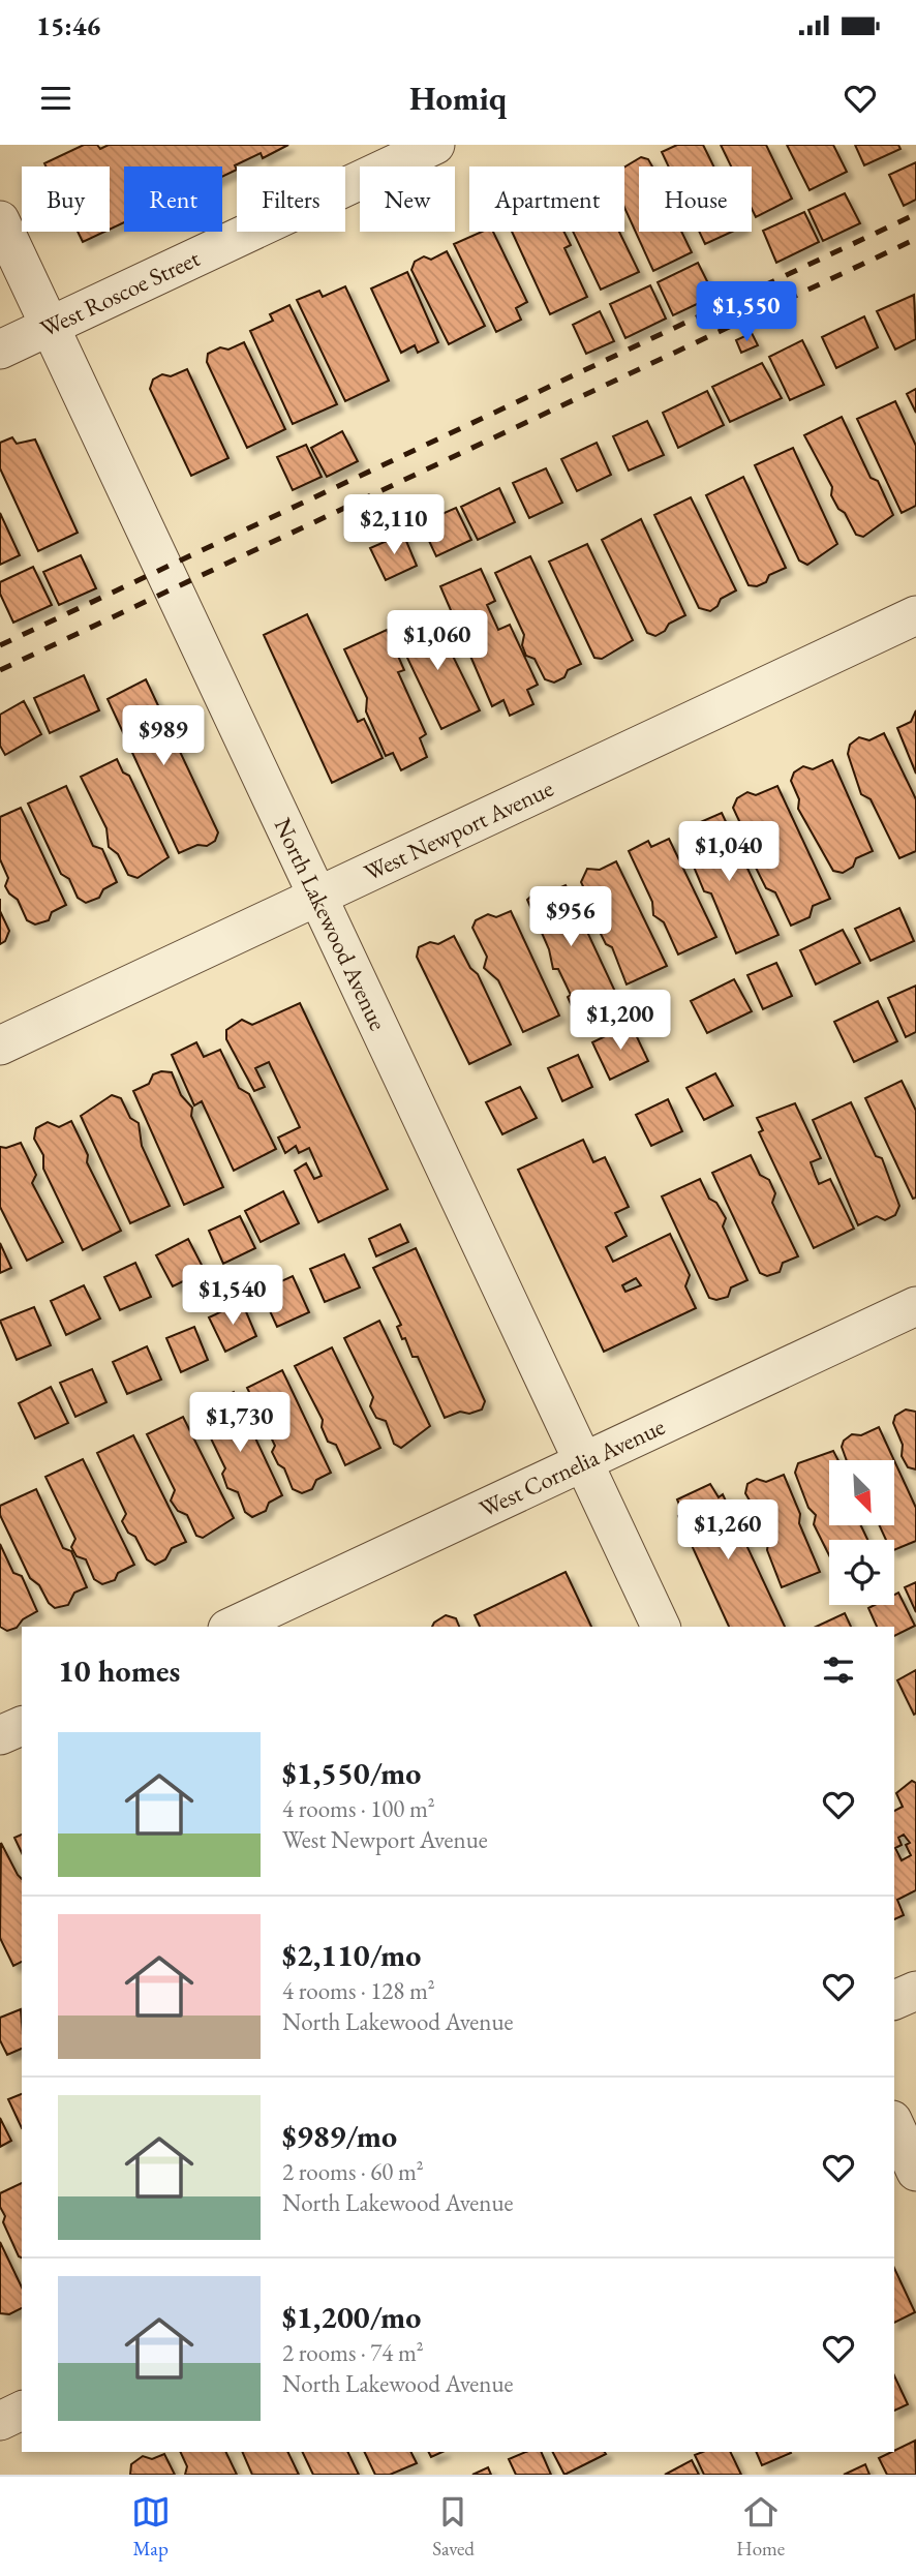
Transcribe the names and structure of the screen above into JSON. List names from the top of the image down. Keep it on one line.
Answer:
{"streets":{"street":["West Roscoe Street","West Newport Avenue","North Lakewood Avenue","West Cornelia Avenue"]},"crossings":[["West Roscoe Street","North Lakewood Avenue"],["West Newport Avenue","North Lakewood Avenue"],["North Lakewood Avenue","West Cornelia Avenue"]],"north":"bottom right","page":{"status":"15:46","header":"Homiq","chip":["Buy","Rent","Filters","New","Apartment","House"],"price":["$1,550","$2,110","$1,060","$989","$1,040","$956","$1,200","$1,540","$1,730","$1,260"],"heading":"10 homes","list":[{"name":"$1,550/mo","note":"4 rooms · 100 m² · West Newport Avenue"},{"name":"$2,110/mo","note":"4 rooms · 128 m² · North Lakewood Avenue"},{"name":"$989/mo","note":"2 rooms · 60 m² · North Lakewood Avenue"},{"name":"$1,200/mo","note":"2 rooms · 74 m² · North Lakewood Avenue"}],"tabs":["Map","Saved","Home"]}}
